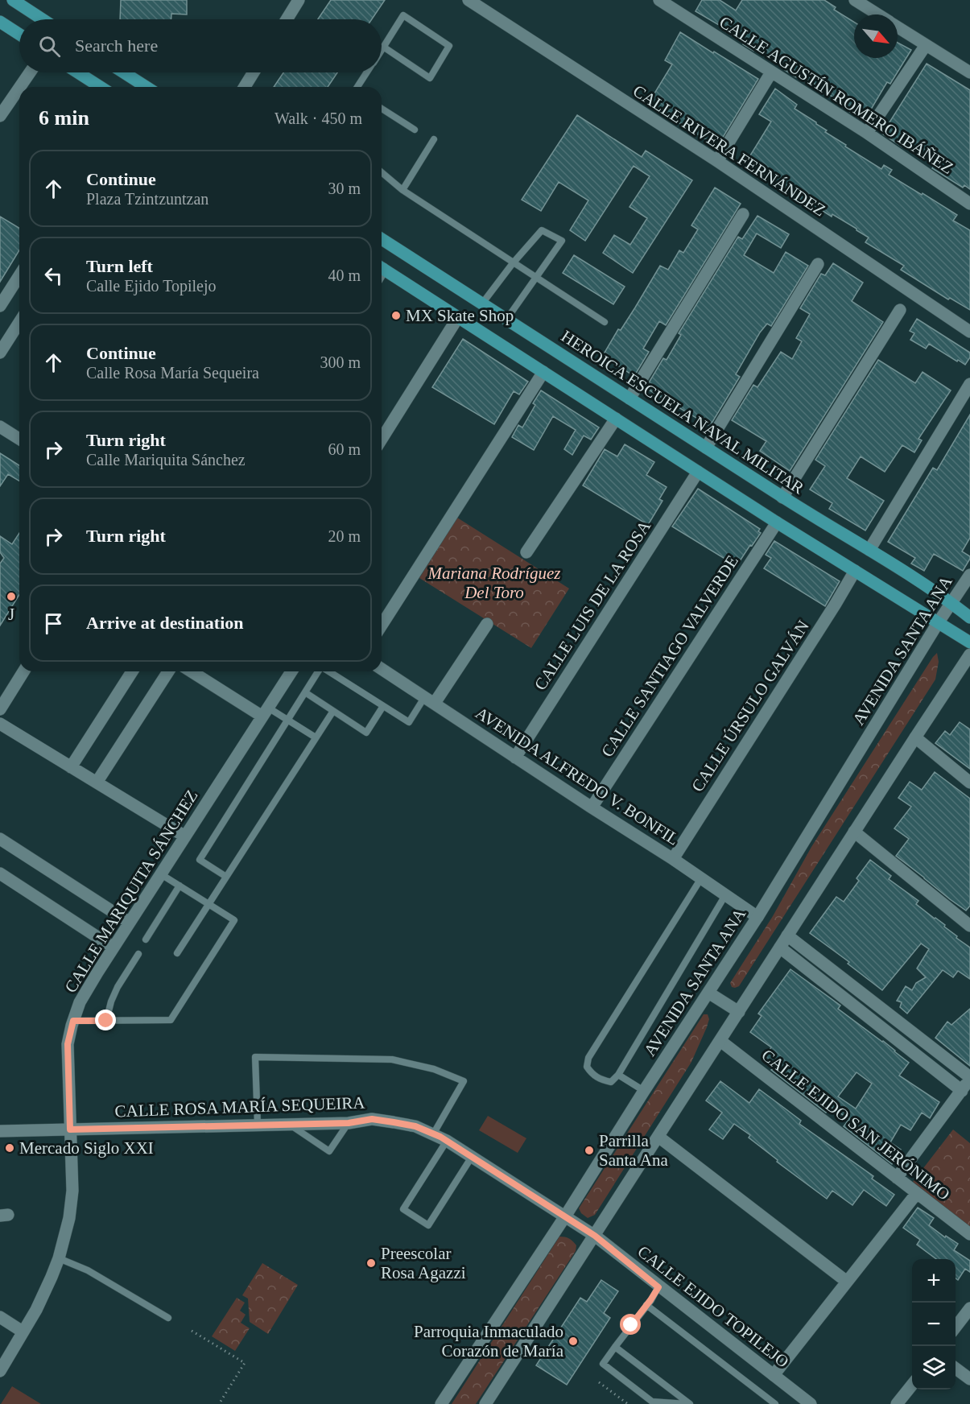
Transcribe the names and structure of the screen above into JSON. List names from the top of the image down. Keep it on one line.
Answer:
{"streets":{"main road":["HEROICA ESCUELA NAVAL MILITAR"],"street":["CALLE AGUSTÍN ROMERO IBÁÑEZ","CALLE RIVERA FERNÁNDEZ","CALLE LUIS DE LA ROSA","AVENIDA SANTA ANA","CALLE SANTIAGO VALVERDE","CALLE ÚRSULO GALVÁN","AVENIDA ALFREDO V. BONFIL","CALLE MARIQUITA SÁNCHEZ","CALLE ROSA MARÍA SEQUEIRA","CALLE EJIDO SAN JERÓNIMO","CALLE EJIDO TOPILEJO"]},"crossings":[["HEROICA ESCUELA NAVAL MILITAR","AVENIDA SANTA ANA"],["CALLE LUIS DE LA ROSA","AVENIDA ALFREDO V. BONFIL"],["AVENIDA SANTA ANA","AVENIDA ALFREDO V. BONFIL"],["AVENIDA SANTA ANA","CALLE ROSA MARÍA SEQUEIRA"],["CALLE SANTIAGO VALVERDE","AVENIDA ALFREDO V. BONFIL"],["CALLE ÚRSULO GALVÁN","AVENIDA ALFREDO V. BONFIL"],["CALLE MARIQUITA SÁNCHEZ","CALLE ROSA MARÍA SEQUEIRA"],["CALLE ROSA MARÍA SEQUEIRA","CALLE EJIDO TOPILEJO"]],"parks":["Mariana Rodríguez Del Toro"],"places":["MX Skate Shop","J","Mercado Siglo XXI","Parrilla Santa Ana","Preescolar Rosa Agazzi","Parroquia Inmaculado Corazón de María"],"north":"bottom right","page":{"search":"Search here","heading":["6 min","Walk · 450 m"],"list":[["Continue","Plaza Tzintzuntzan","30 m"],["Turn left","Calle Ejido Topilejo","40 m"],["Continue","Calle Rosa María Sequeira","300 m"],["Turn right","Calle Mariquita Sánchez","60 m"],["Turn right","20 m"],"Arrive at destination"],"map_buttons":["+","−"]}}
